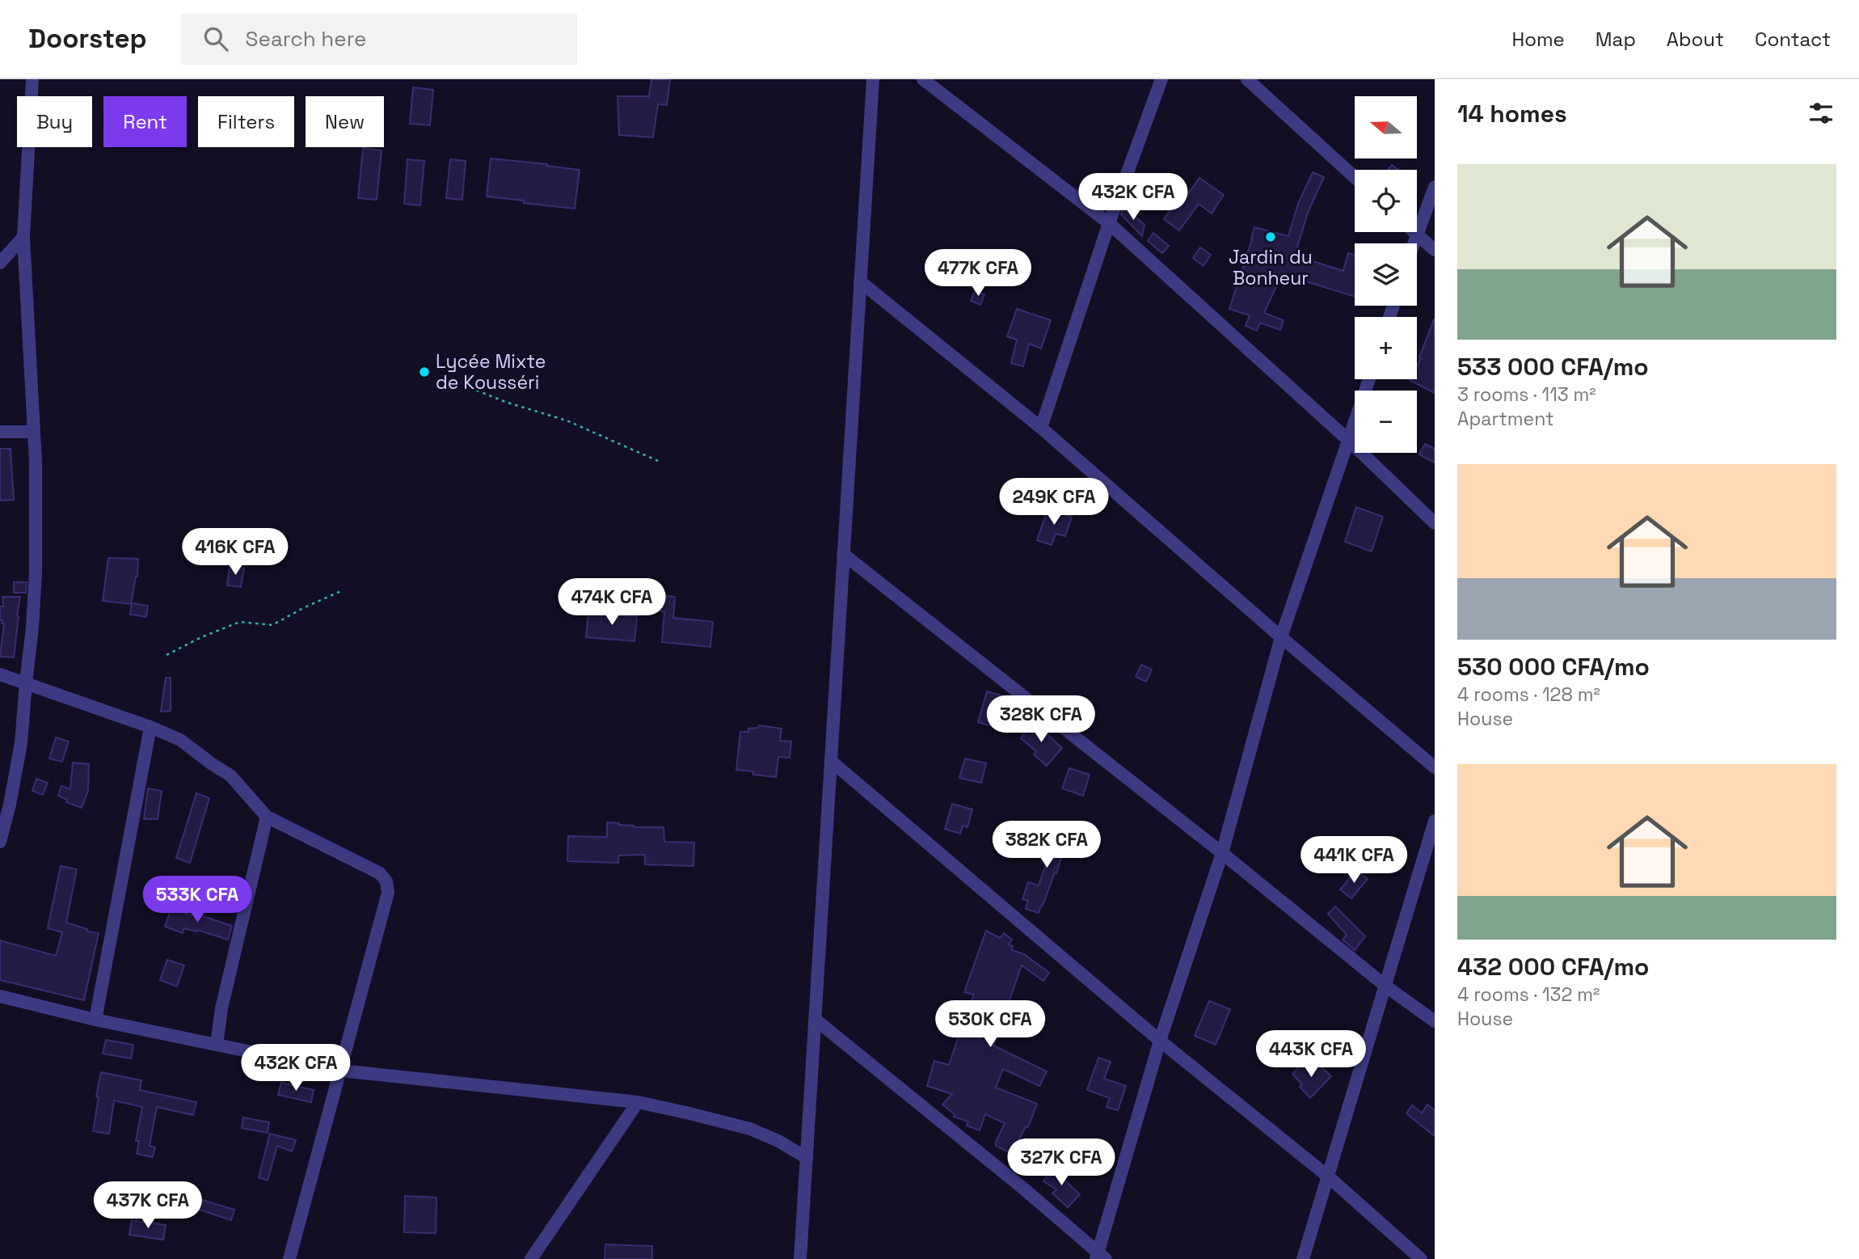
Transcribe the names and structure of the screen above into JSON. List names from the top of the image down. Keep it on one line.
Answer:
{"places":["Jardin du Bonheur","Lycée Mixte de Kousséri"],"north":"left","page":{"header":"Doorstep","search":"Search here","nav":["Home","Map","About","Contact"],"heading":"14 homes","map_buttons":["+","−"],"chip":["Buy","Rent","Filters","New"],"list":[{"name":"533 000 CFA/mo","note":"3 rooms · 113 m² · Apartment"},{"name":"530 000 CFA/mo","note":"4 rooms · 128 m² · House"},{"name":"432 000 CFA/mo","note":"4 rooms · 132 m² · House"}],"price":["432K CFA","477K CFA","249K CFA","416K CFA","474K CFA","328K CFA","382K CFA","441K CFA","533K CFA","530K CFA","443K CFA","432K CFA","327K CFA","437K CFA"]}}
